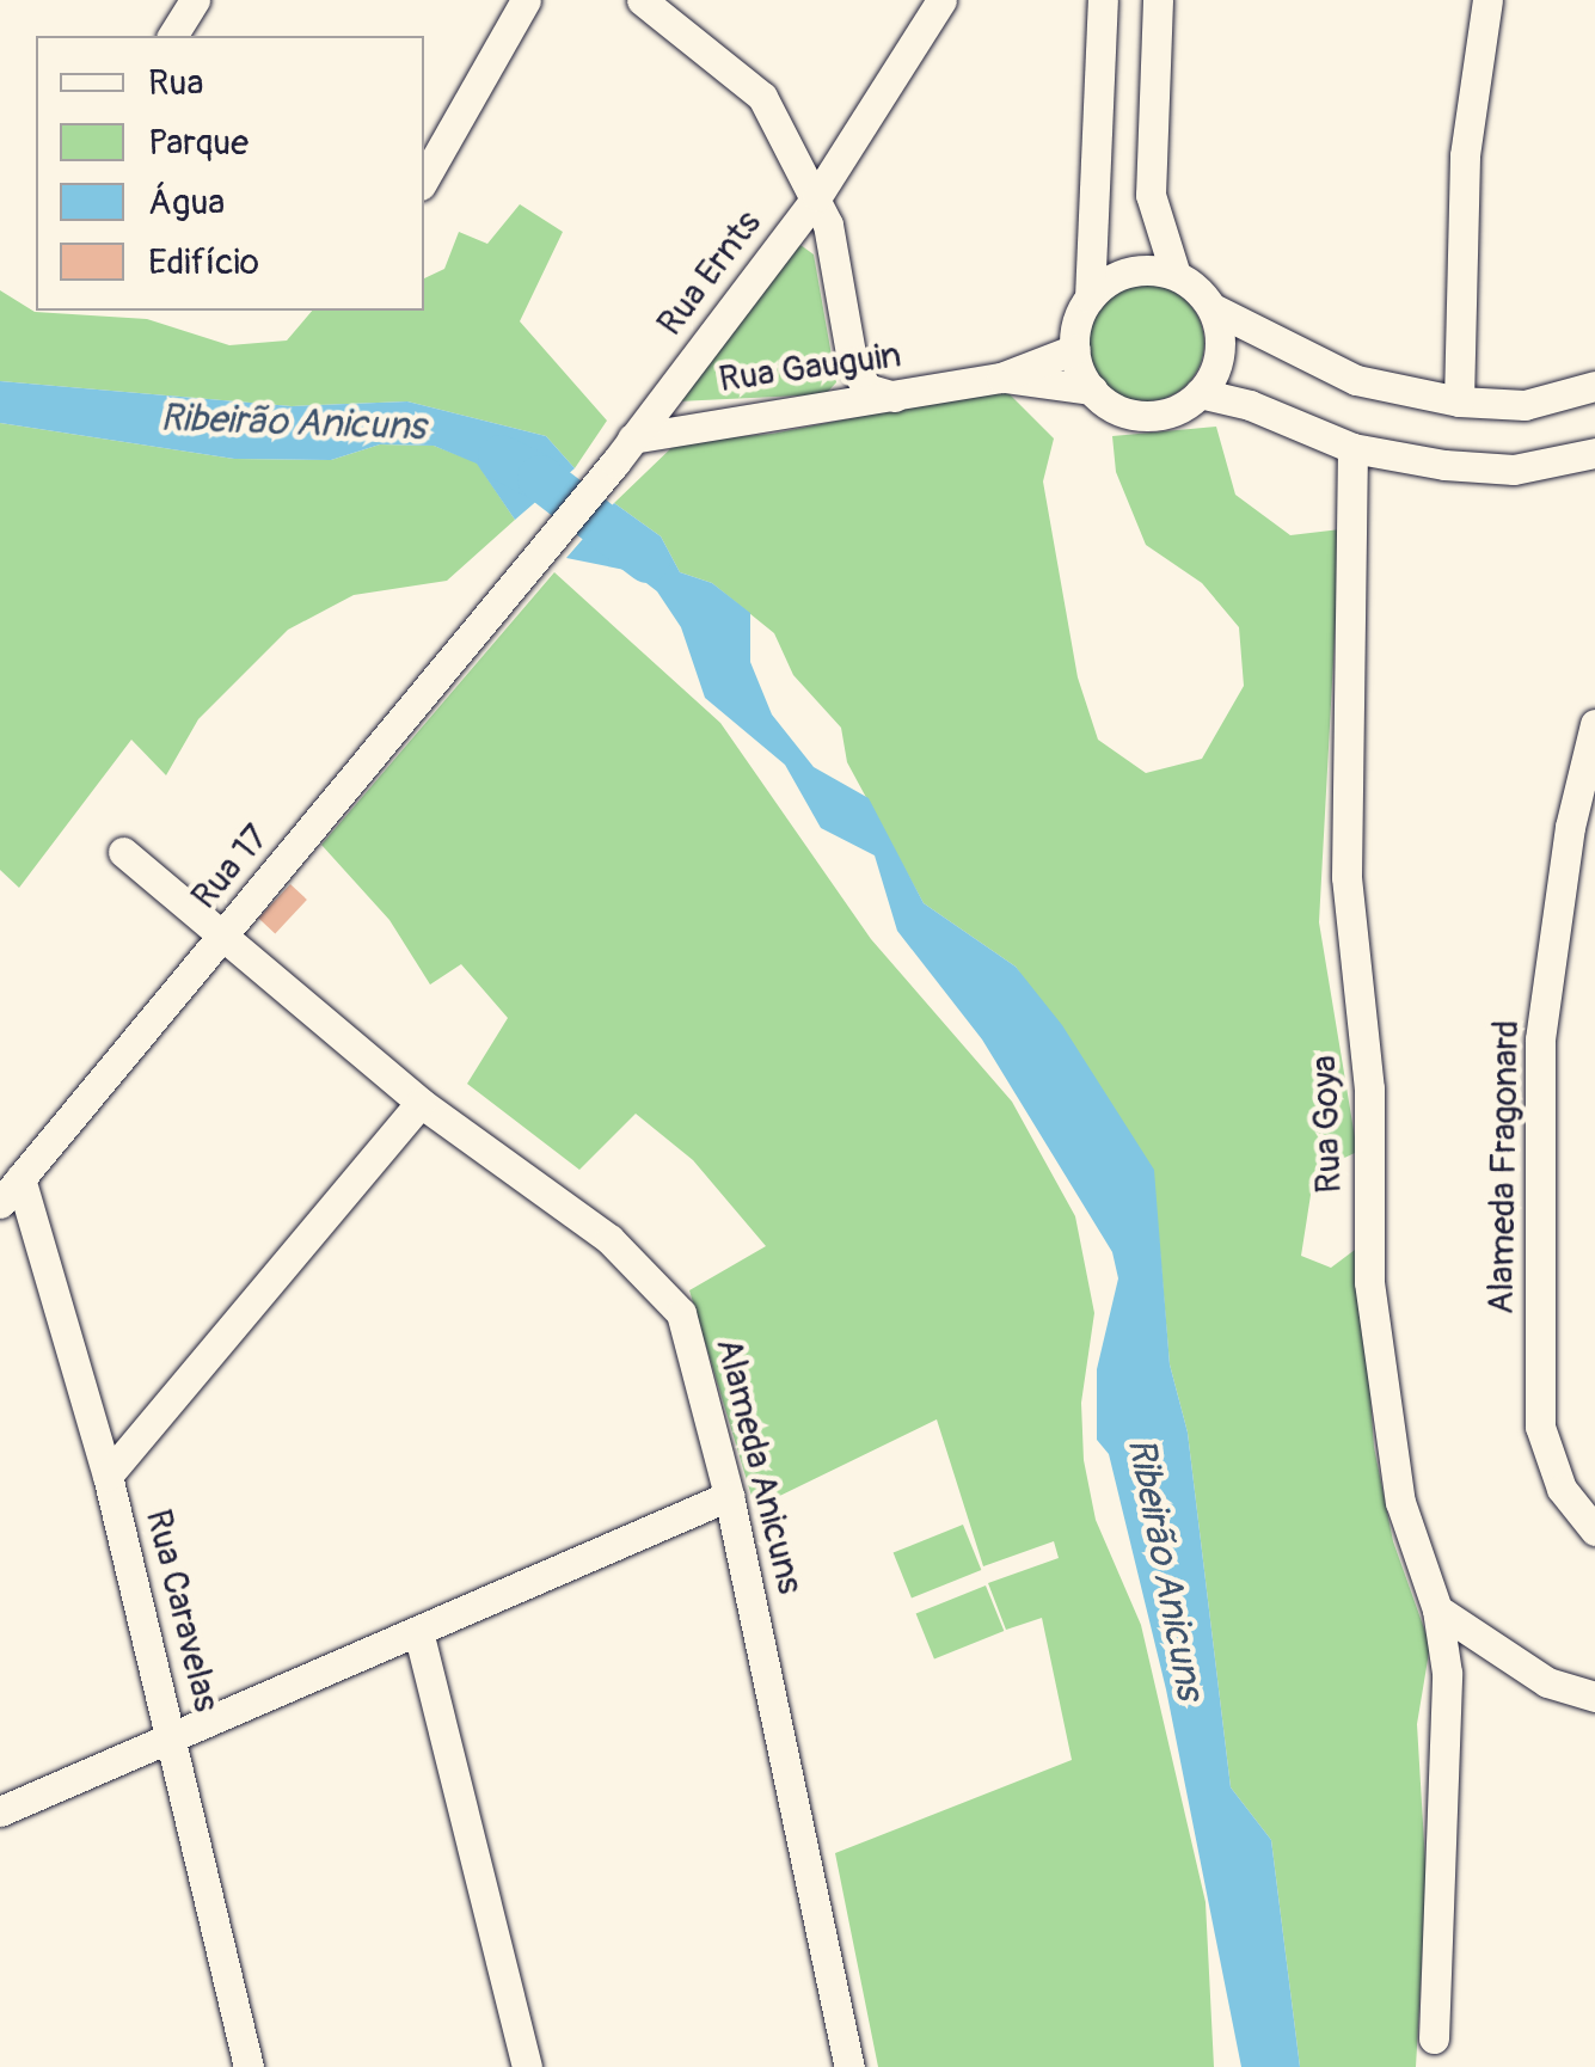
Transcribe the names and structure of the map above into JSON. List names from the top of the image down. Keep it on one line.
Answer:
{"streets":{"street":["Rua Ernts","Rua Gauguin","Rua 17","Rua Goya","Alameda Fragonard","Alameda Anicuns","Rua Caravelas"]},"crossings":[["Rua Ernts","Rua Gauguin"],["Rua Ernts","Rua 17"],["Rua 17","Alameda Anicuns"],["Rua 17","Rua Caravelas"]],"water":["Ribeirão Anicuns"],"legend":["Rua","Parque","Água","Edifício"]}
